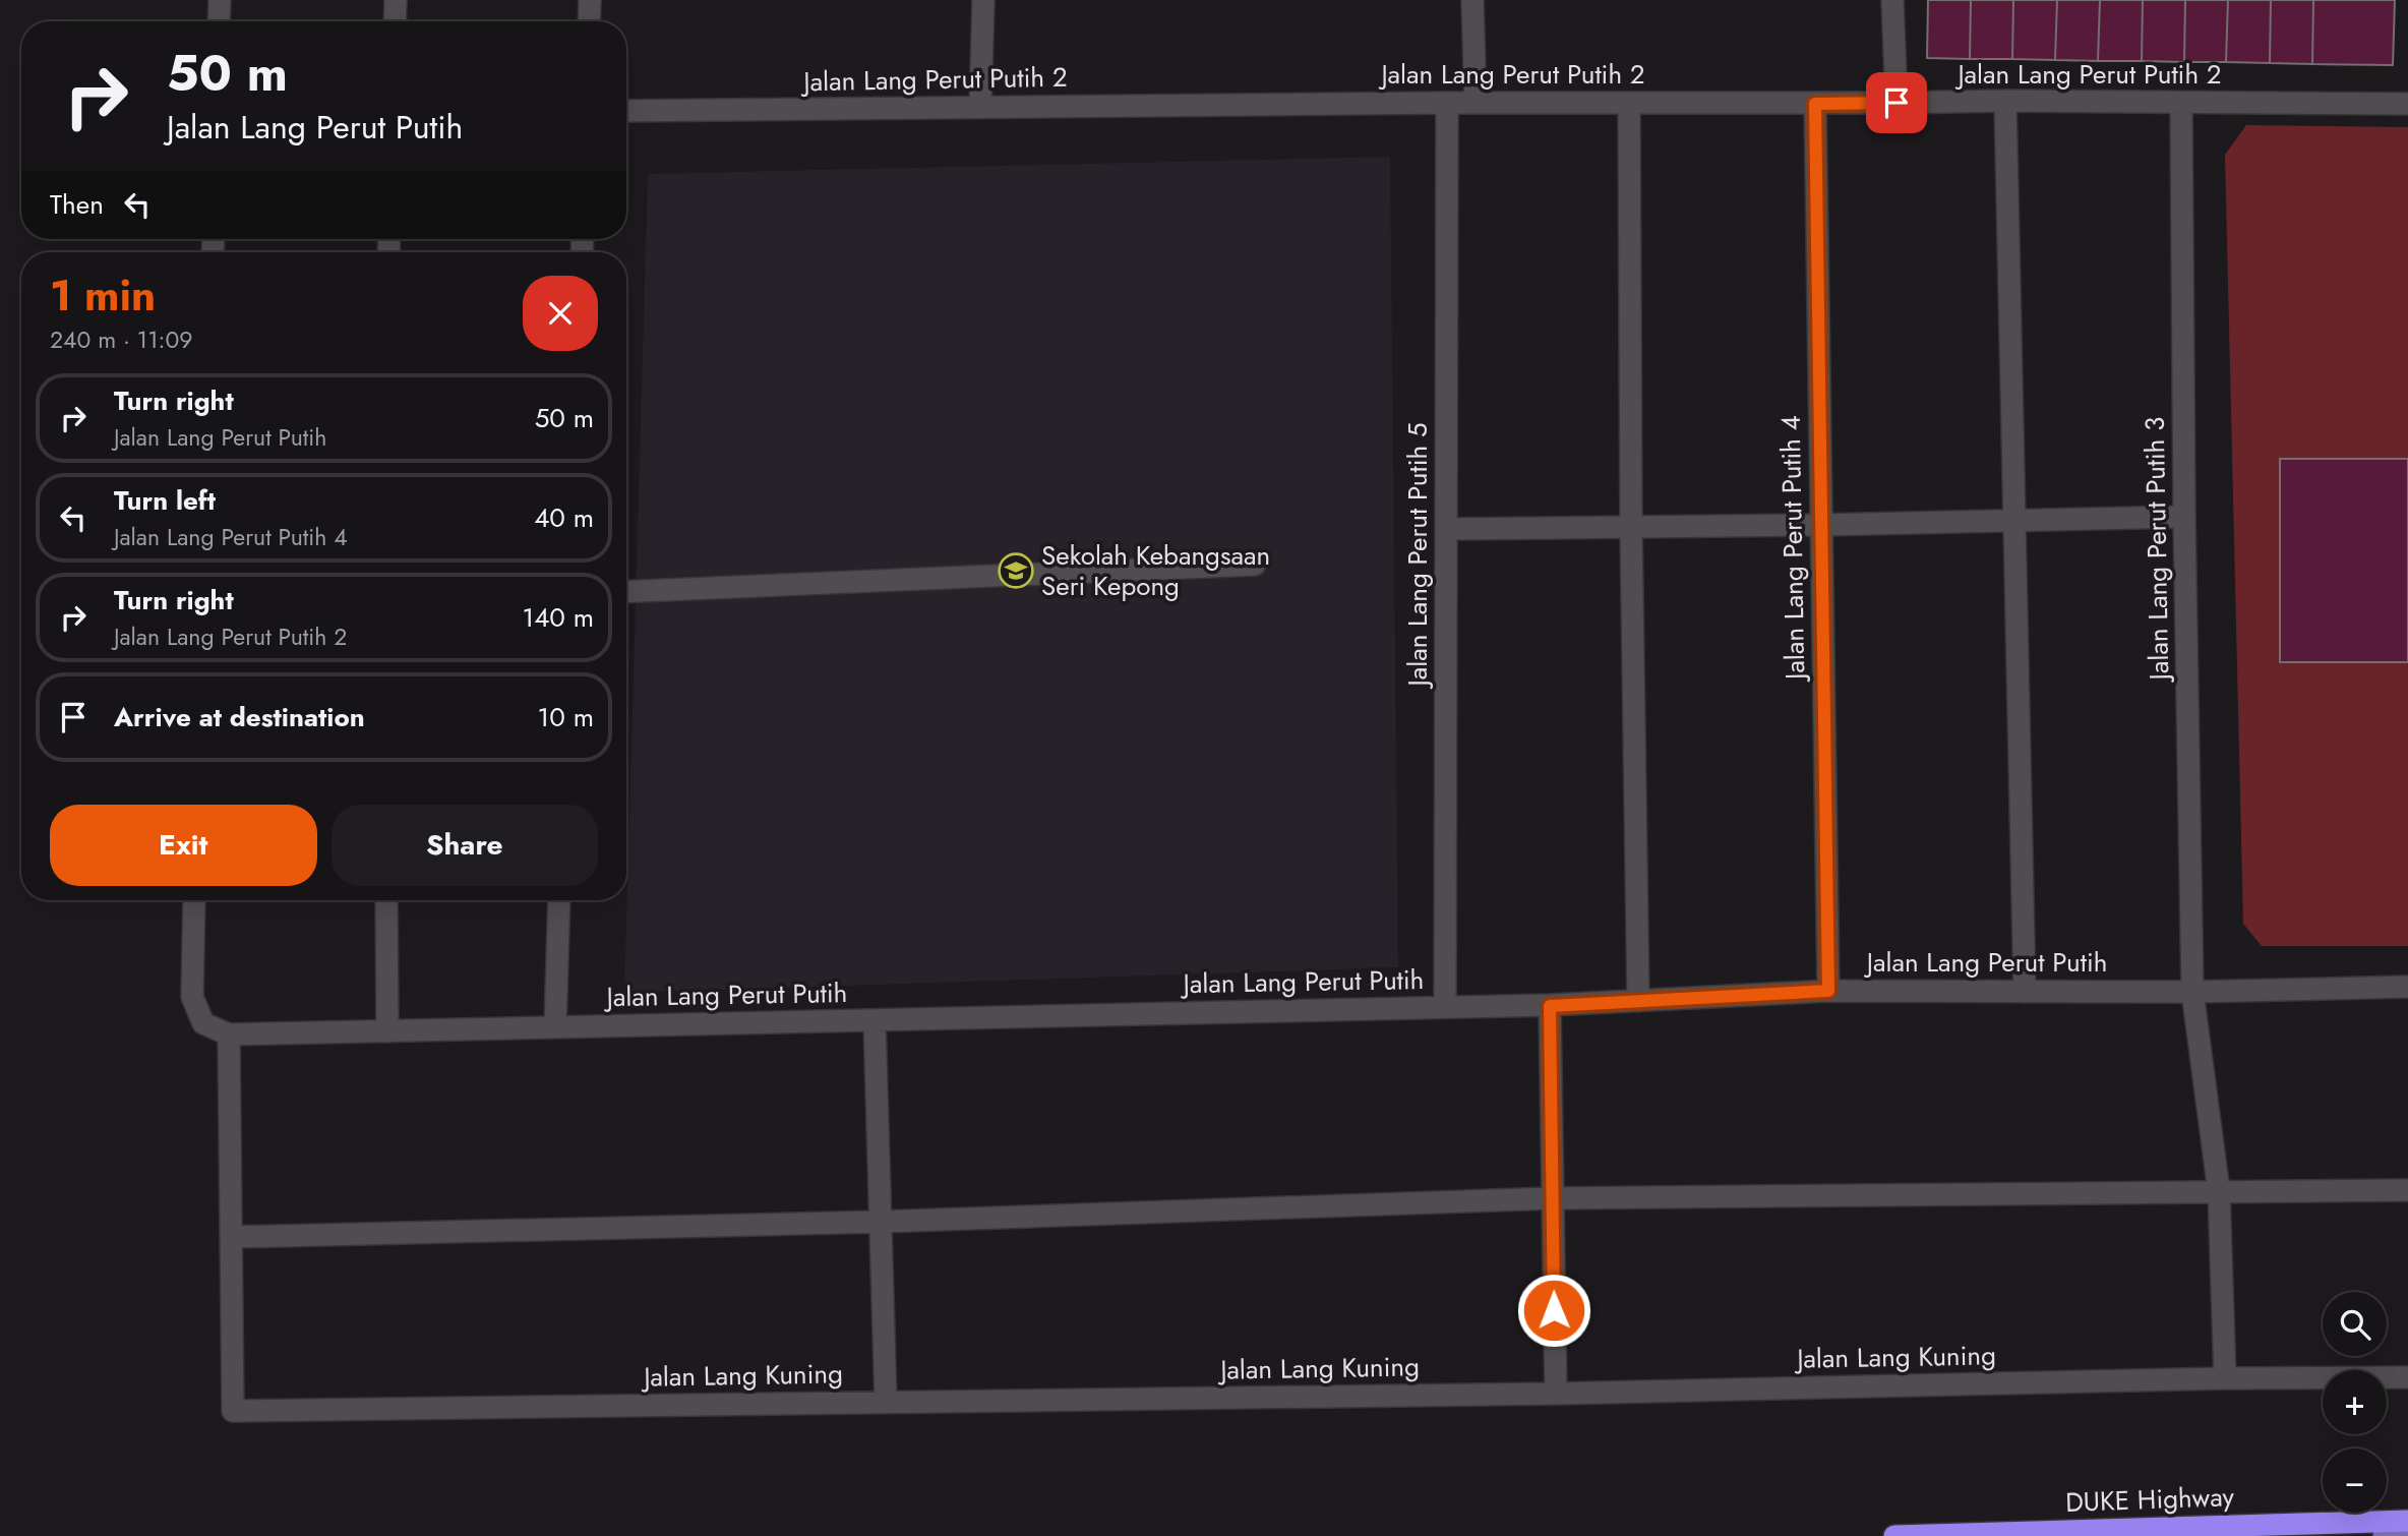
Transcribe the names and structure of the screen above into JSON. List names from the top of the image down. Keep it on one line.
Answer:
{"streets":{"highway":["DUKE Highway"],"street":["Jalan Lang Perut Putih 2","Jalan Lang Perut Putih 4","Jalan Lang Perut Putih 3","Jalan Lang Perut Putih 5","Jalan Lang Perut Putih","Jalan Lang Kuning"]},"crossings":[["Jalan Lang Perut Putih 2","Jalan Lang Perut Putih 4"],["Jalan Lang Perut Putih 2","Jalan Lang Perut Putih 3"],["Jalan Lang Perut Putih 2","Jalan Lang Perut Putih 5"],["Jalan Lang Perut Putih 4","Jalan Lang Perut Putih"],["Jalan Lang Perut Putih 3","Jalan Lang Perut Putih"],["Jalan Lang Perut Putih 3","Jalan Lang Kuning"],["Jalan Lang Perut Putih 5","Jalan Lang Perut Putih"]],"places":{"school or university":["Sekolah Kebangsaan Seri Kepong"]},"page":{"turn":["50 m","Jalan Lang Perut Putih"],"then":"Then","heading":["1 min","240 m · 11:09"],"list":[{"name":"Turn right","note":"Jalan Lang Perut Putih","value":"50 m"},{"name":"Turn left","note":"Jalan Lang Perut Putih 4","value":"40 m"},{"name":"Turn right","note":"Jalan Lang Perut Putih 2","value":"140 m"},{"name":"Arrive at destination","value":"10 m"}],"buttons":["Exit","Share"],"map_buttons":["+","−"]}}
